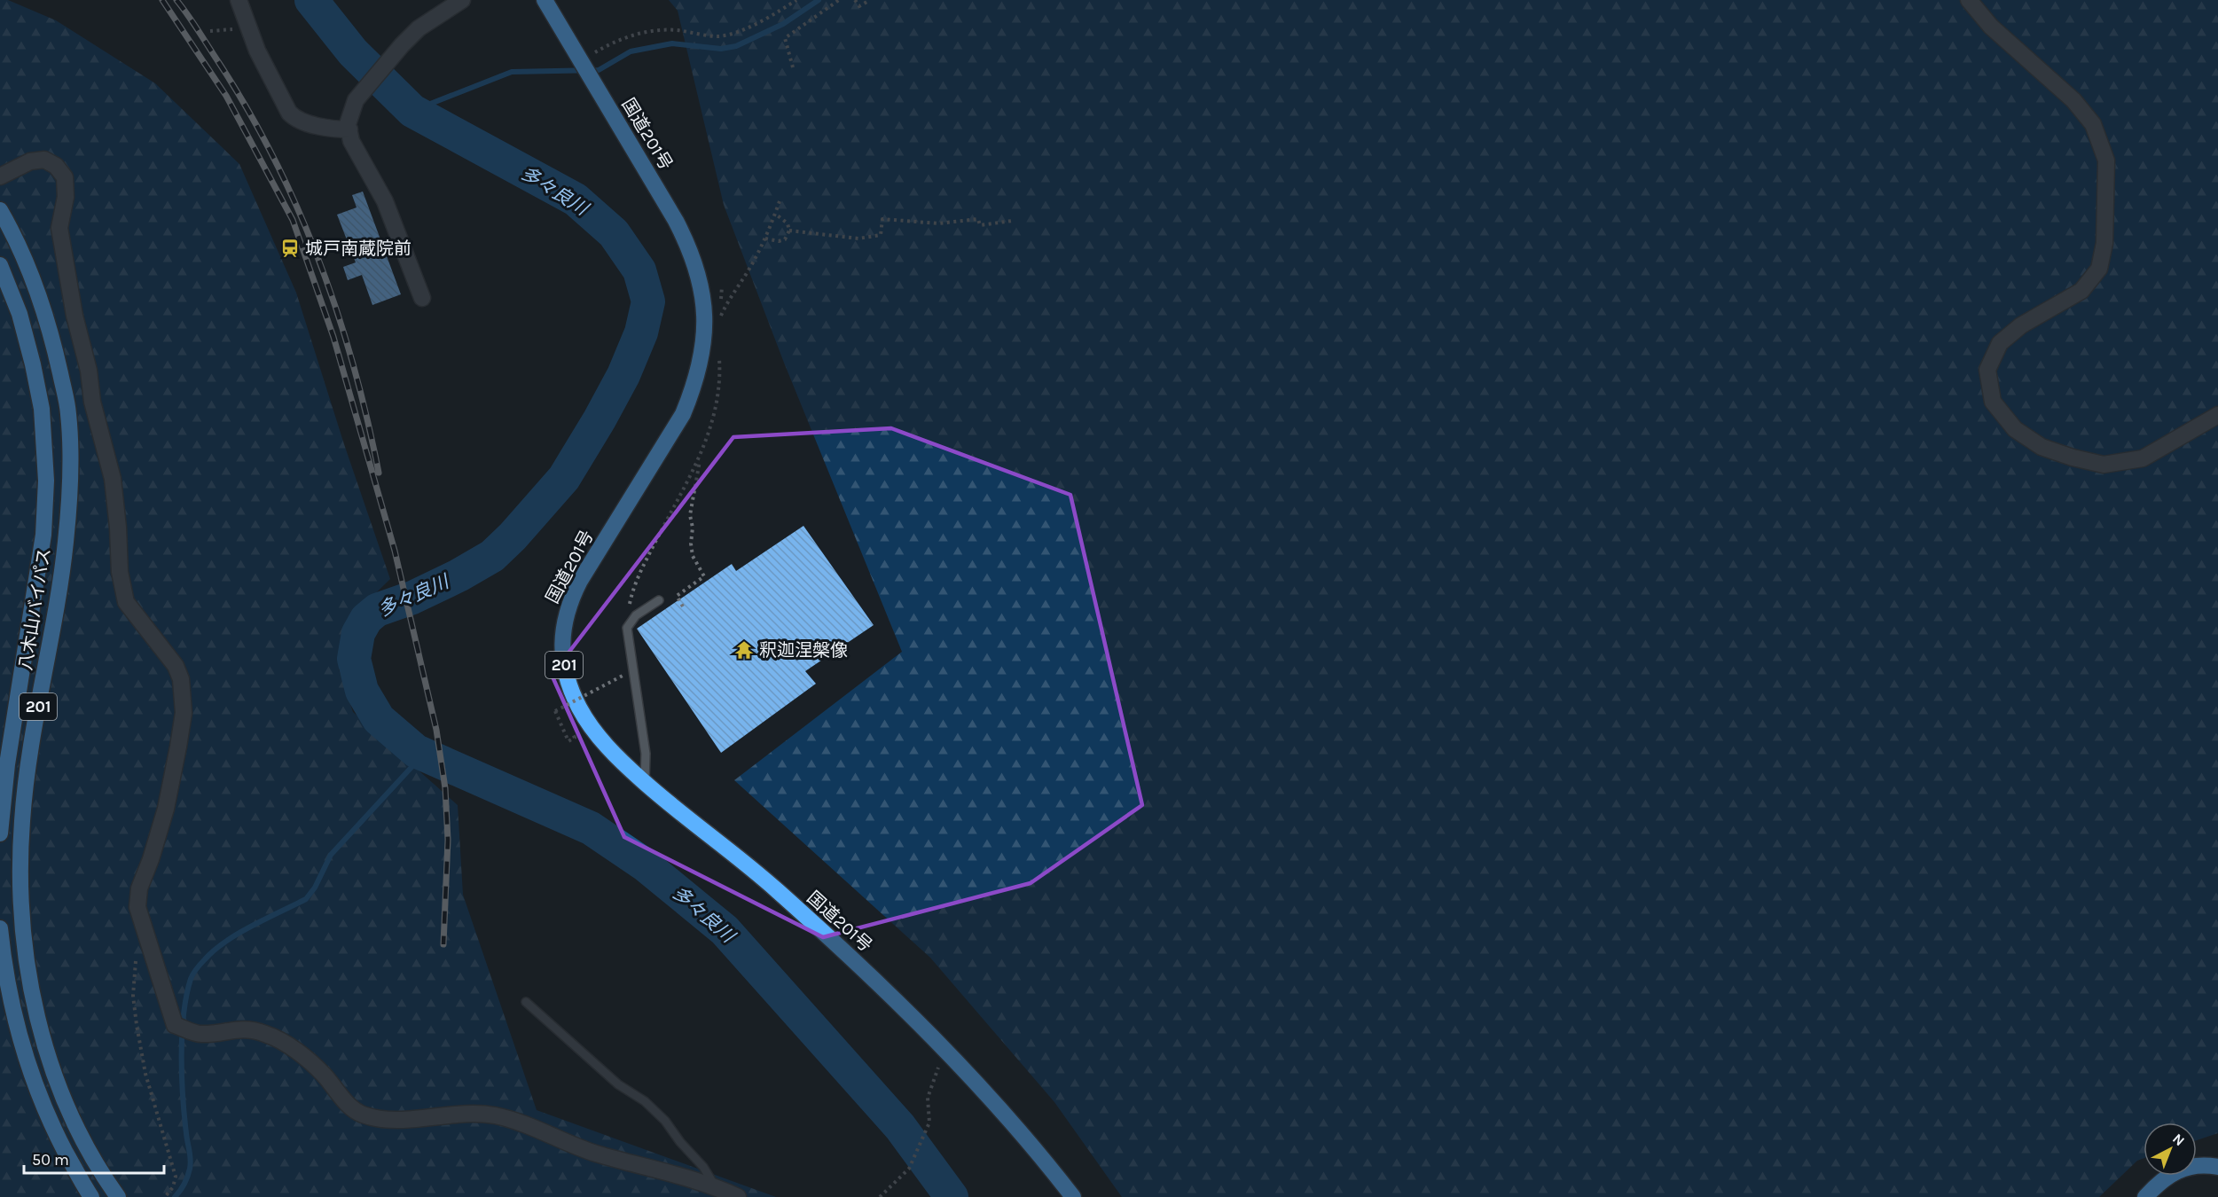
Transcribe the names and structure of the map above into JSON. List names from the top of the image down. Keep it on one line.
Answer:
{"streets":{"highway":["国道201号","八木山バイパス","201"]},"water":["多々良川"],"places":{"station":["城戸南蔵院前"],"temple":["釈迦涅槃像"]},"scale_bar":"50 m","north":"top right"}
